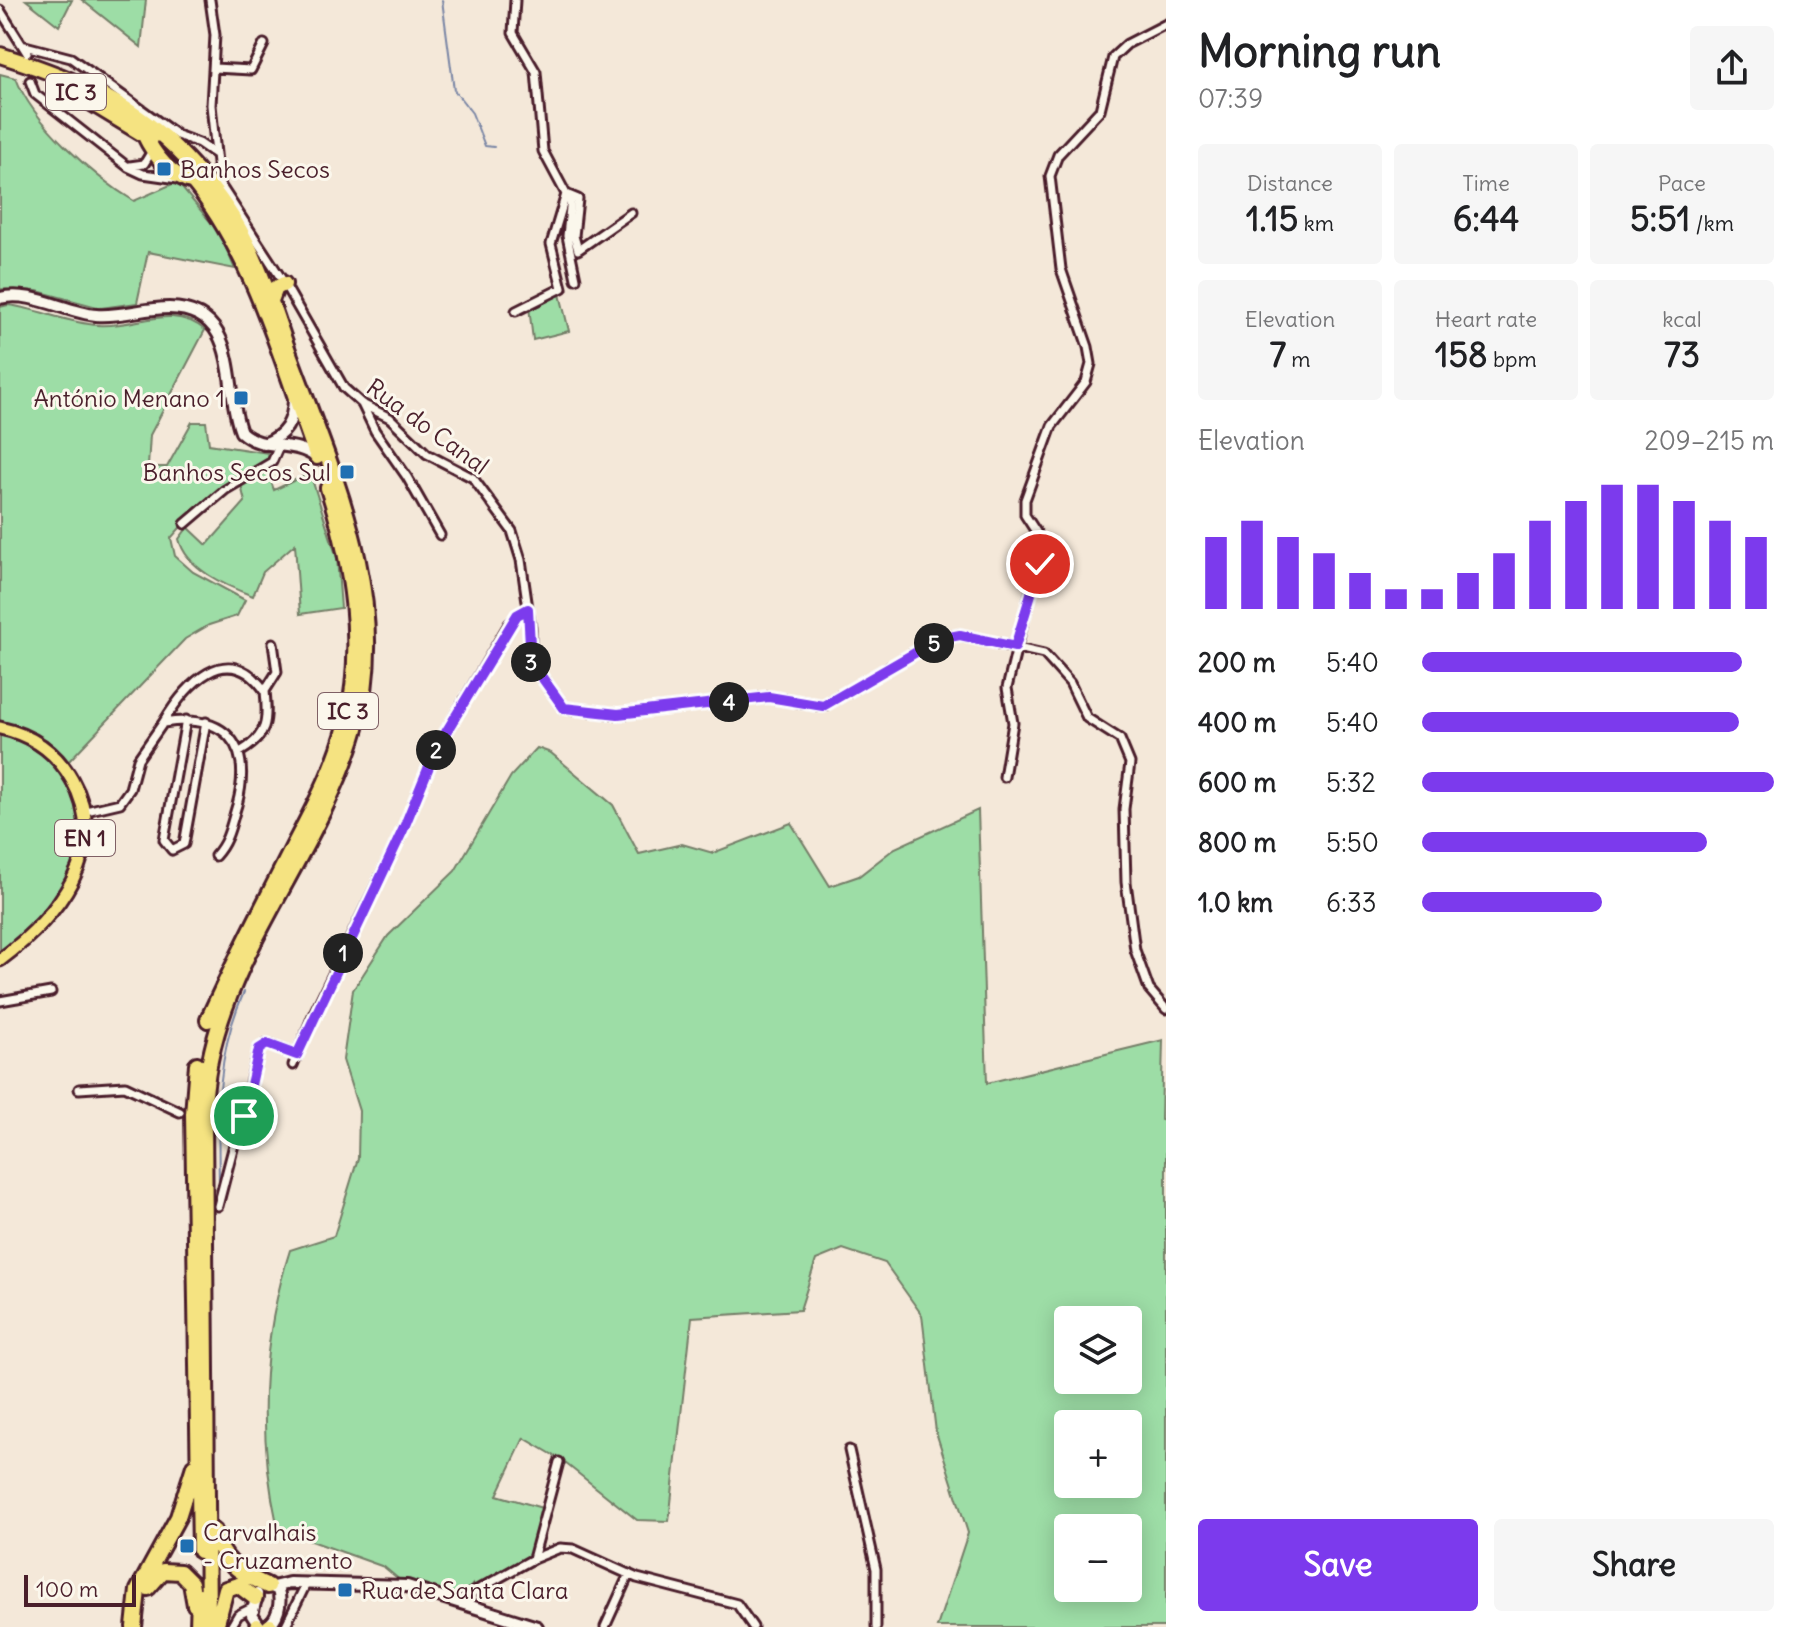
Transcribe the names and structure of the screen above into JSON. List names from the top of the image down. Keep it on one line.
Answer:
{"streets":{"highway":["IC 3"],"main road":["EN 1"],"street":["Rua do Canal"]},"places":{"transit":["Banhos Secos","António Menano 1","Banhos Secos Sul","Carvalhais - Cruzamento","Rua de Santa Clara"]},"scale_bar":"100 m","page":{"heading":["Morning run","07:39"],"stats":[["Distance","1.15 km"],["Time","6:44"],["Pace","5:51 /km"],["Elevation","7 m"],["Heart rate","158 bpm"],["kcal","73"]],"chart":["Elevation","209–215 m"],"pins":["5","3","4","2","1"],"list":[{"name":"200 m","note":"5:40"},{"name":"400 m","note":"5:40"},{"name":"600 m","note":"5:32"},{"name":"800 m","note":"5:50"},{"name":"1.0 km","note":"6:33"}],"map_buttons":["+","−"],"buttons":["Save","Share"],"scale":"100 m"}}
